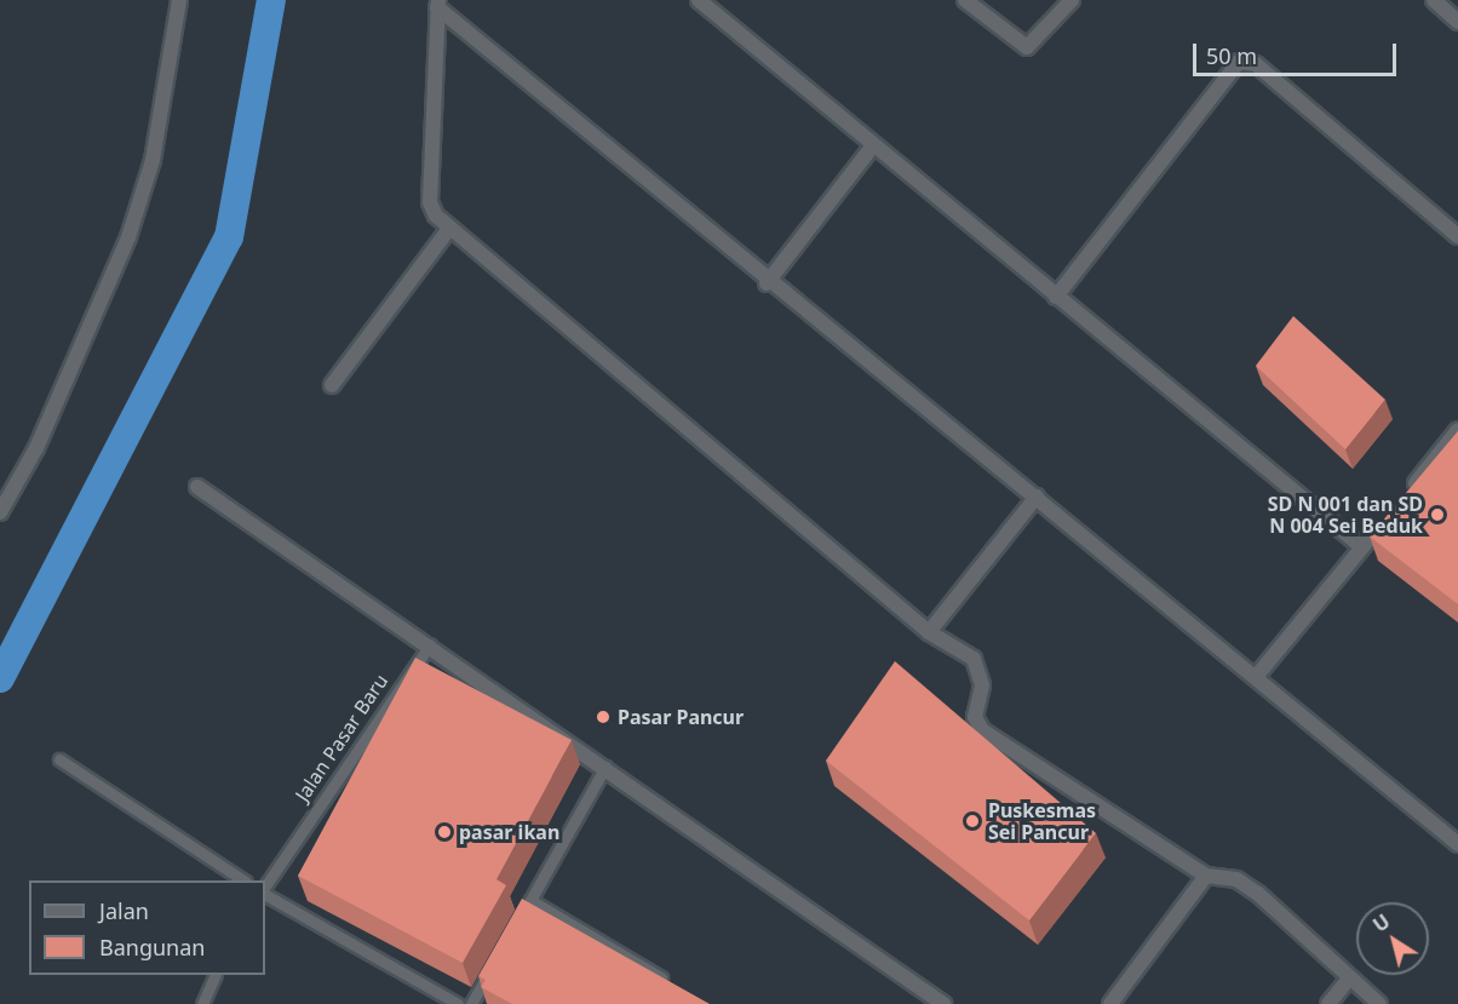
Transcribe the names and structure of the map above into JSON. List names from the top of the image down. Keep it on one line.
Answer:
{"streets":{"lane":["Jalan Pasar Baru"]},"places":["SD N 001 dan SD N 004 Sei Beduk","Pasar Pancur","Puskesmas Sei Pancur","pasar ikan"],"legend":["Jalan","Bangunan"],"scale_bar":"50 m","north":"top left"}
